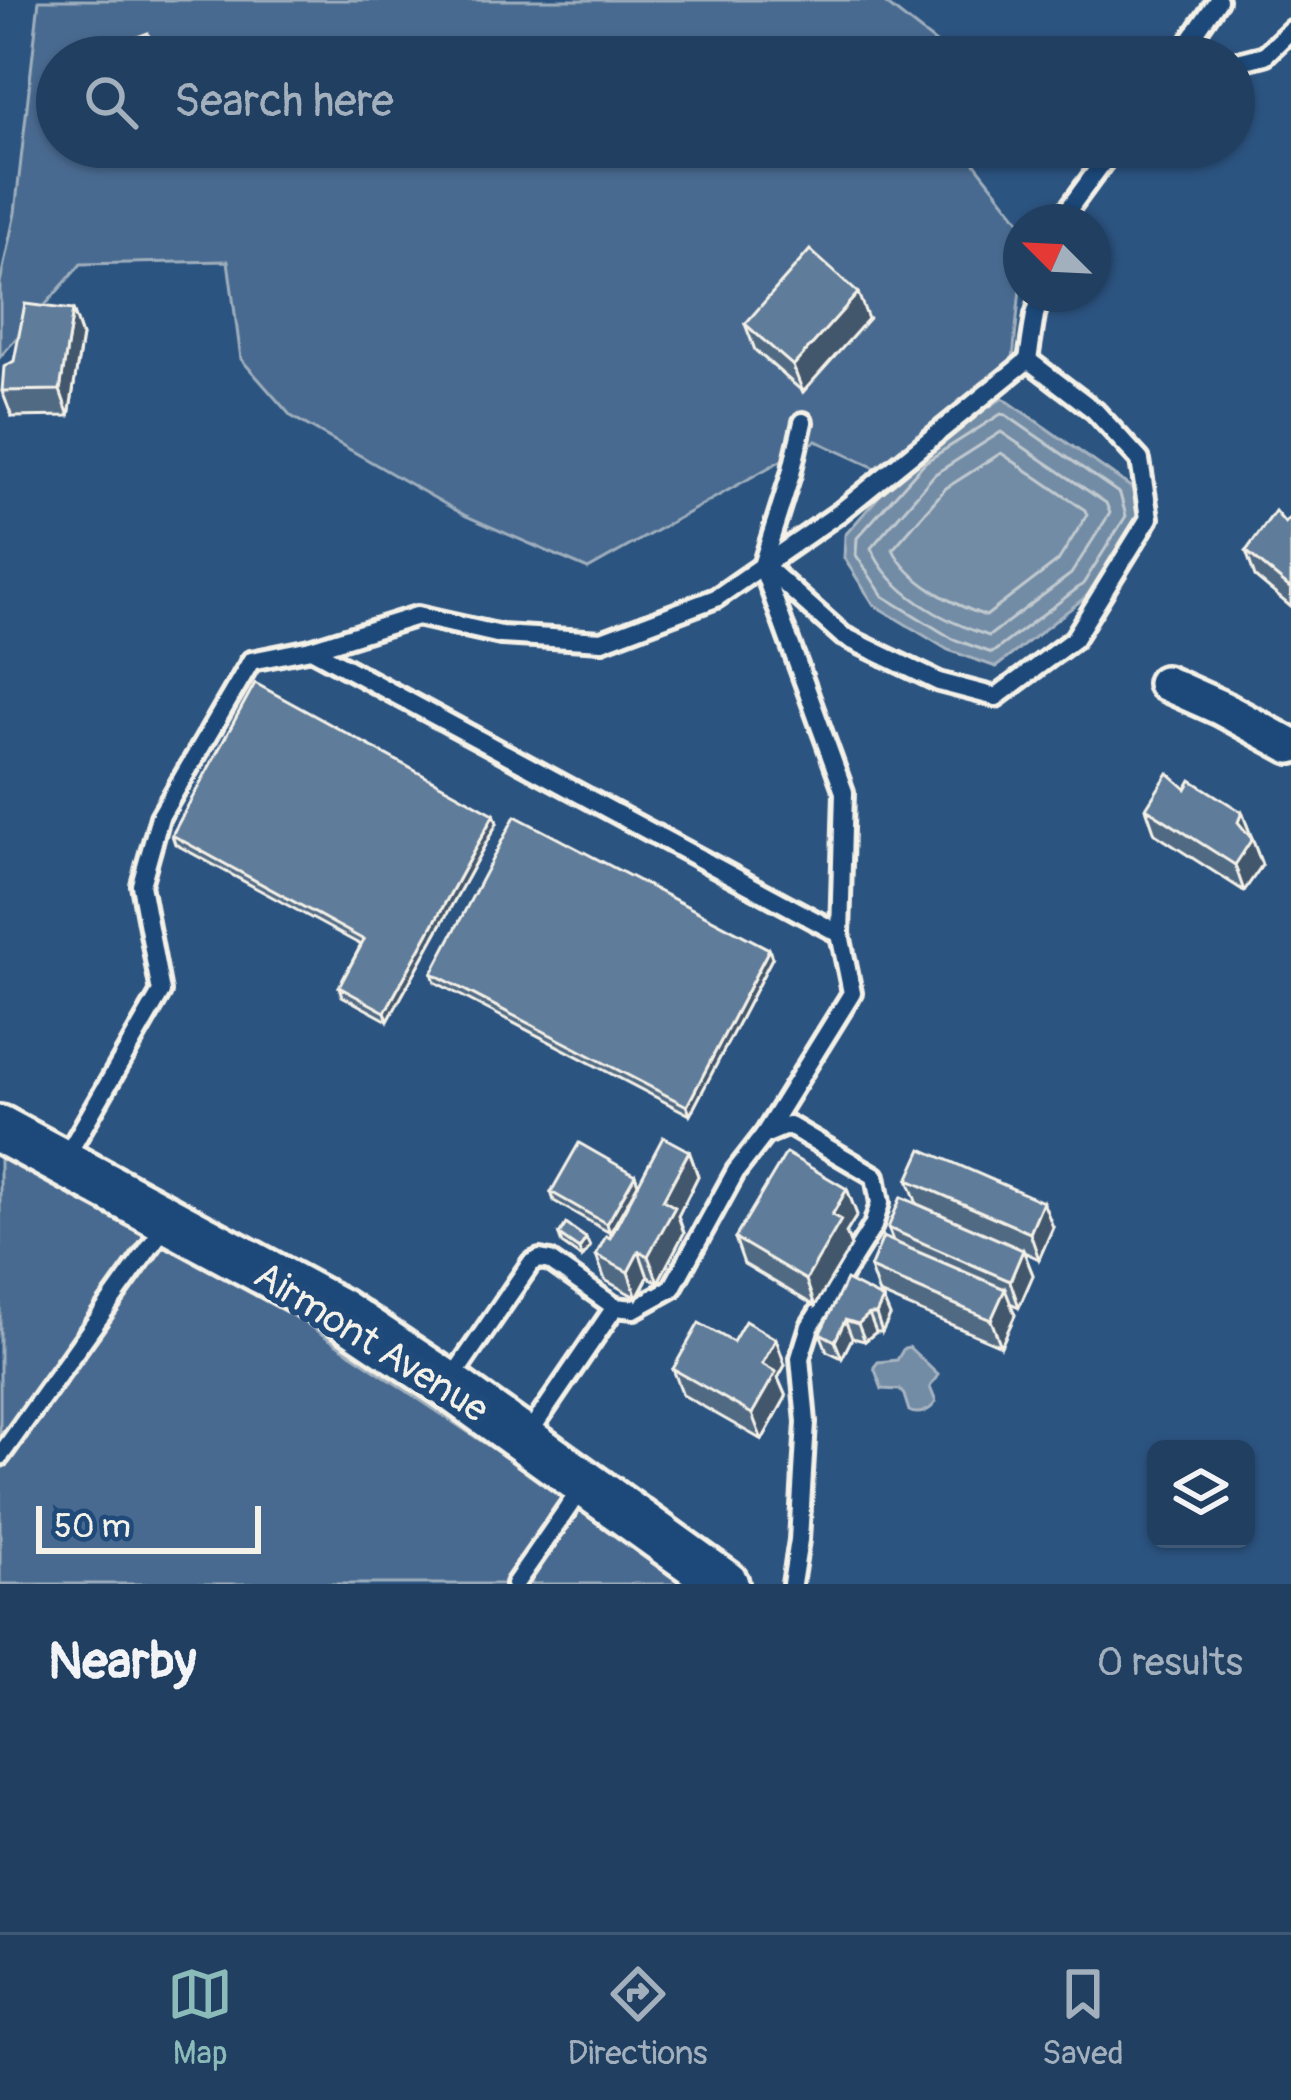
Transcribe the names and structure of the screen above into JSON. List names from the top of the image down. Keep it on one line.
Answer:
{"streets":{"street":["Airmont Avenue"]},"scale_bar":"50 m","north":"top left","page":{"search":"Search here","scale":"50 m","heading":["Nearby","0 results"],"nav":["Map","Directions","Saved"]}}
